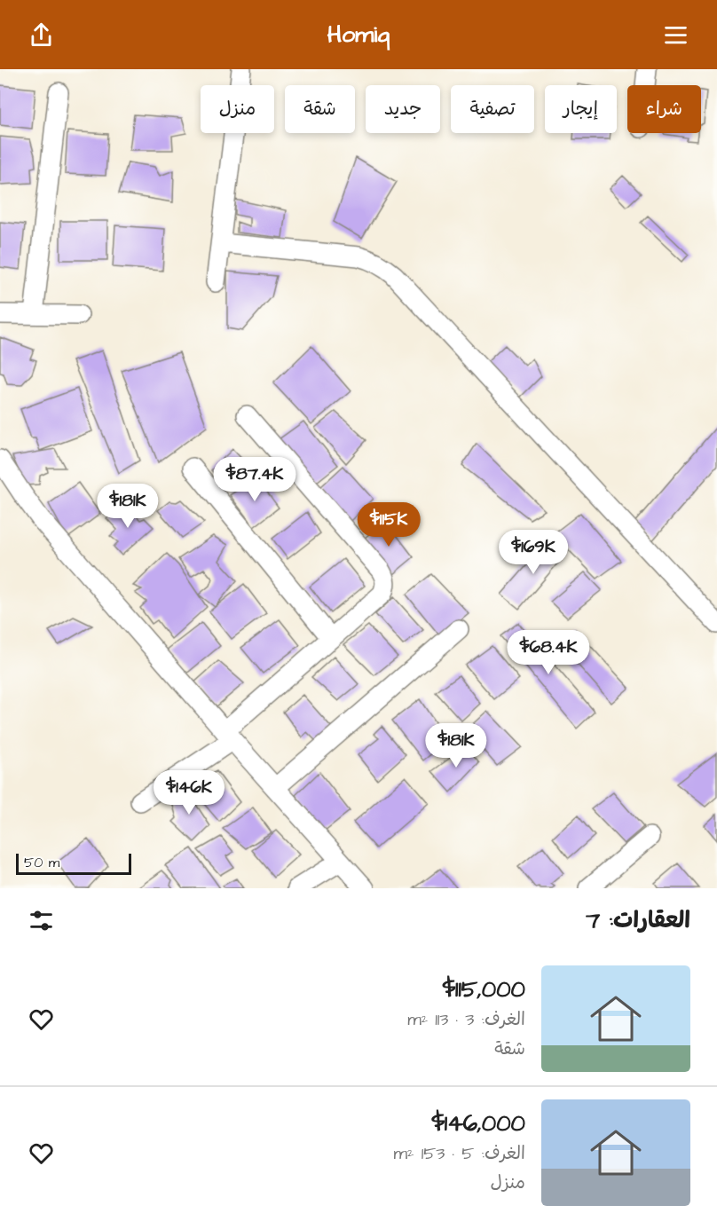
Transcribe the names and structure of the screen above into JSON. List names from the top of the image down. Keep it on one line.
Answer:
{"scale_bar":"50 m","page":{"header":"Homiq","chip":["شراء","إيجار","تصفية","جديد","شقة","منزل"],"price":["$87.4K","$181K","$115K","$169K","$68.4K","$181K","$146K"],"scale":"50 m","heading":"العقارات: 7","list":[{"name":"$115,000","note":"الغرف: 3 · 113 m² · شقة"},{"name":"$146,000","note":"الغرف: 5 · 153 m² · منزل"}]}}
